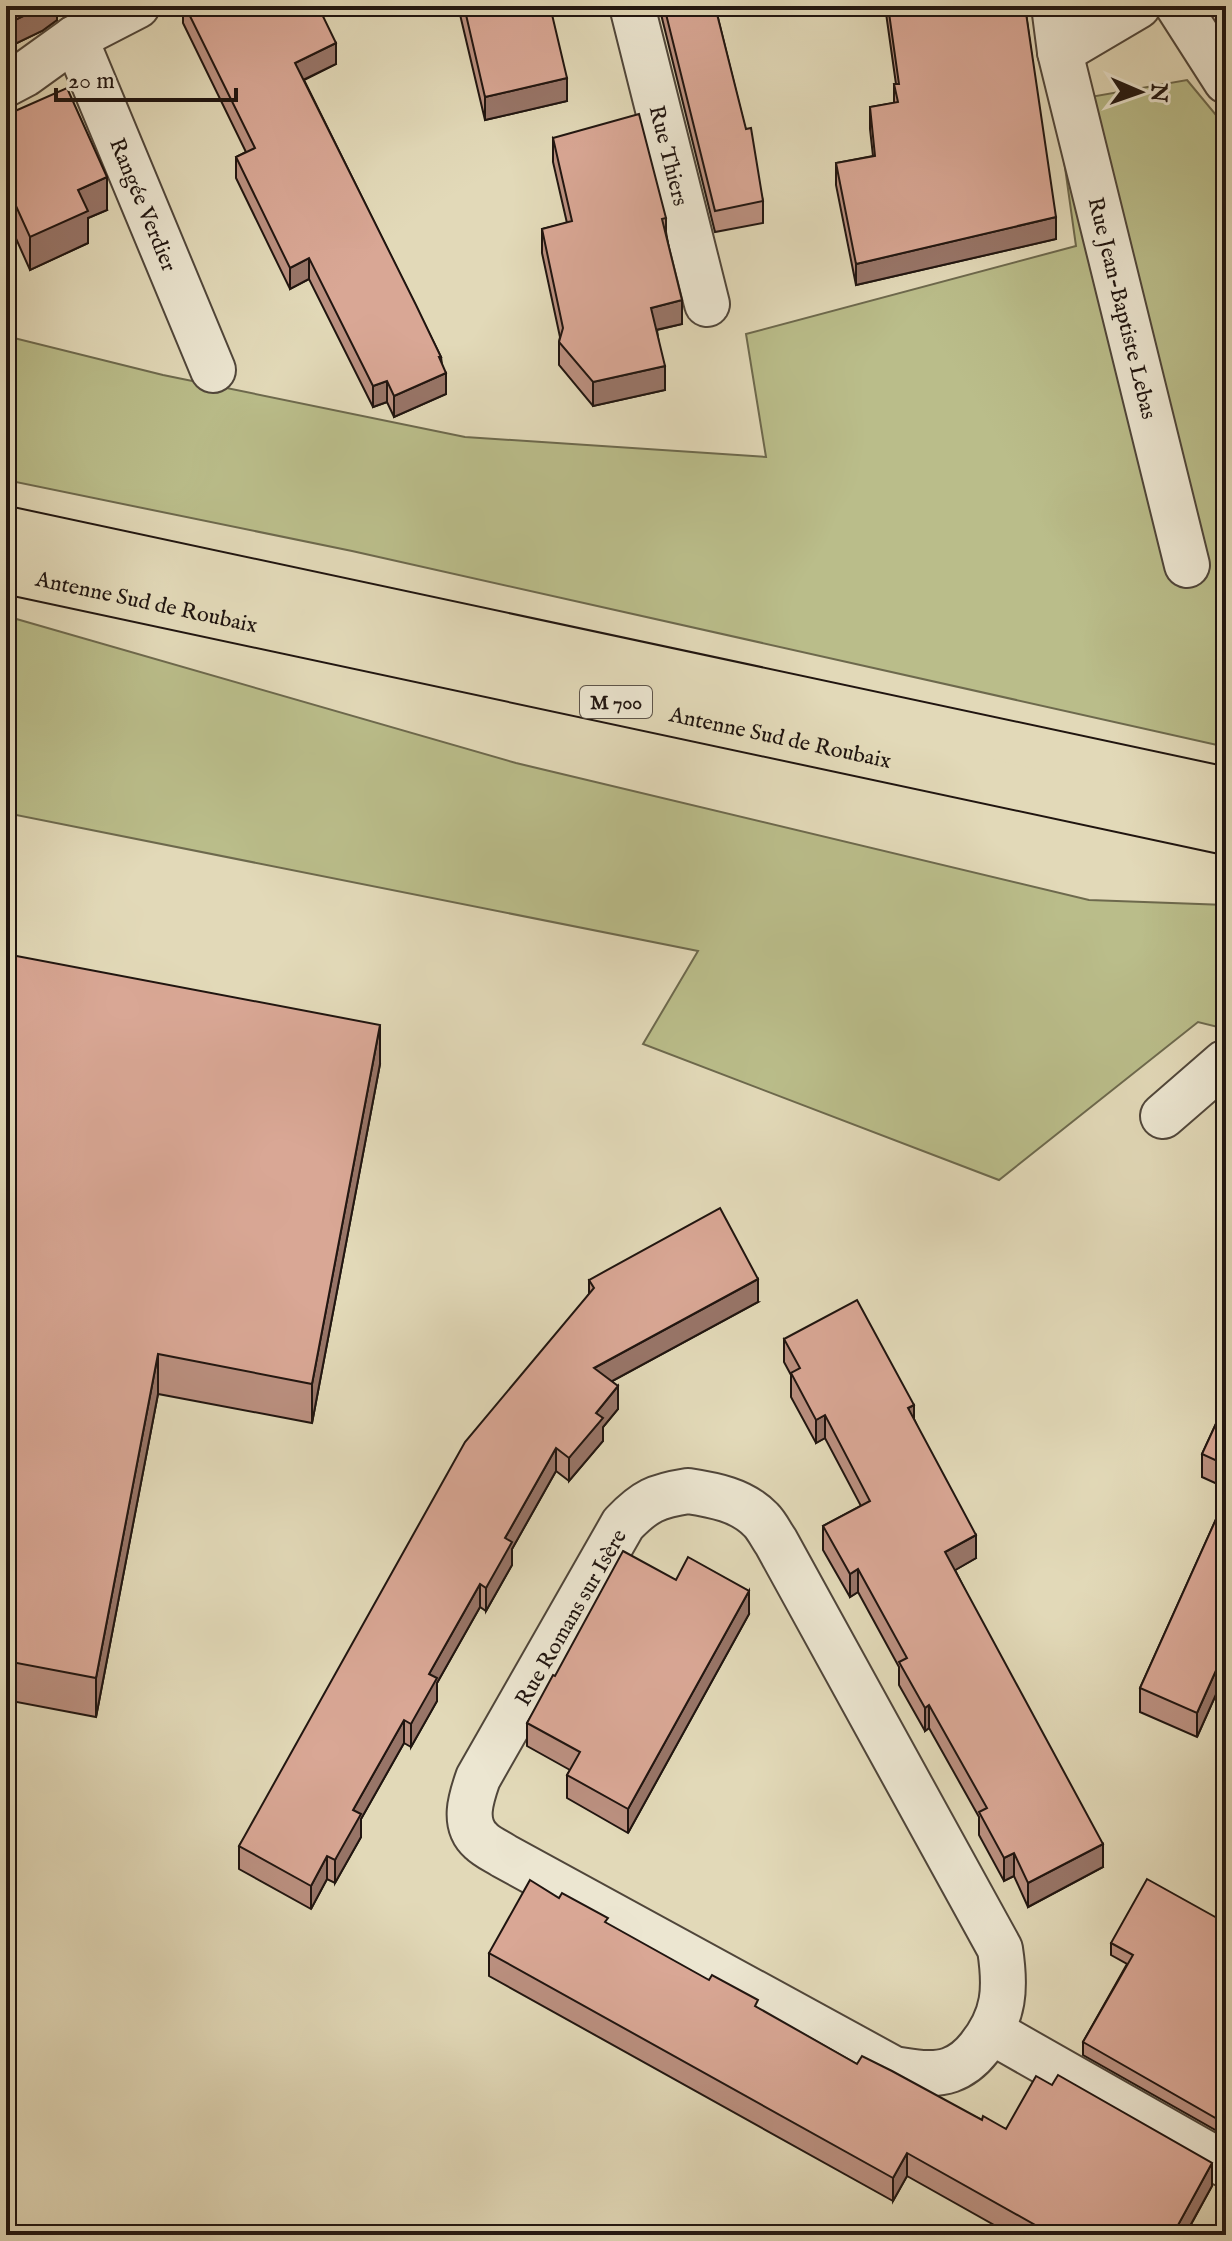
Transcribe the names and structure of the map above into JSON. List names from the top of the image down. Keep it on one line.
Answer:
{"streets":{"highway":["Antenne Sud de Roubaix","M 700"],"street":["Rue Thiers","Rangée Verdier","Rue Jean-Baptiste Lebas","Rue Romans sur Isère"]},"scale_bar":"20 m","north":"right"}
